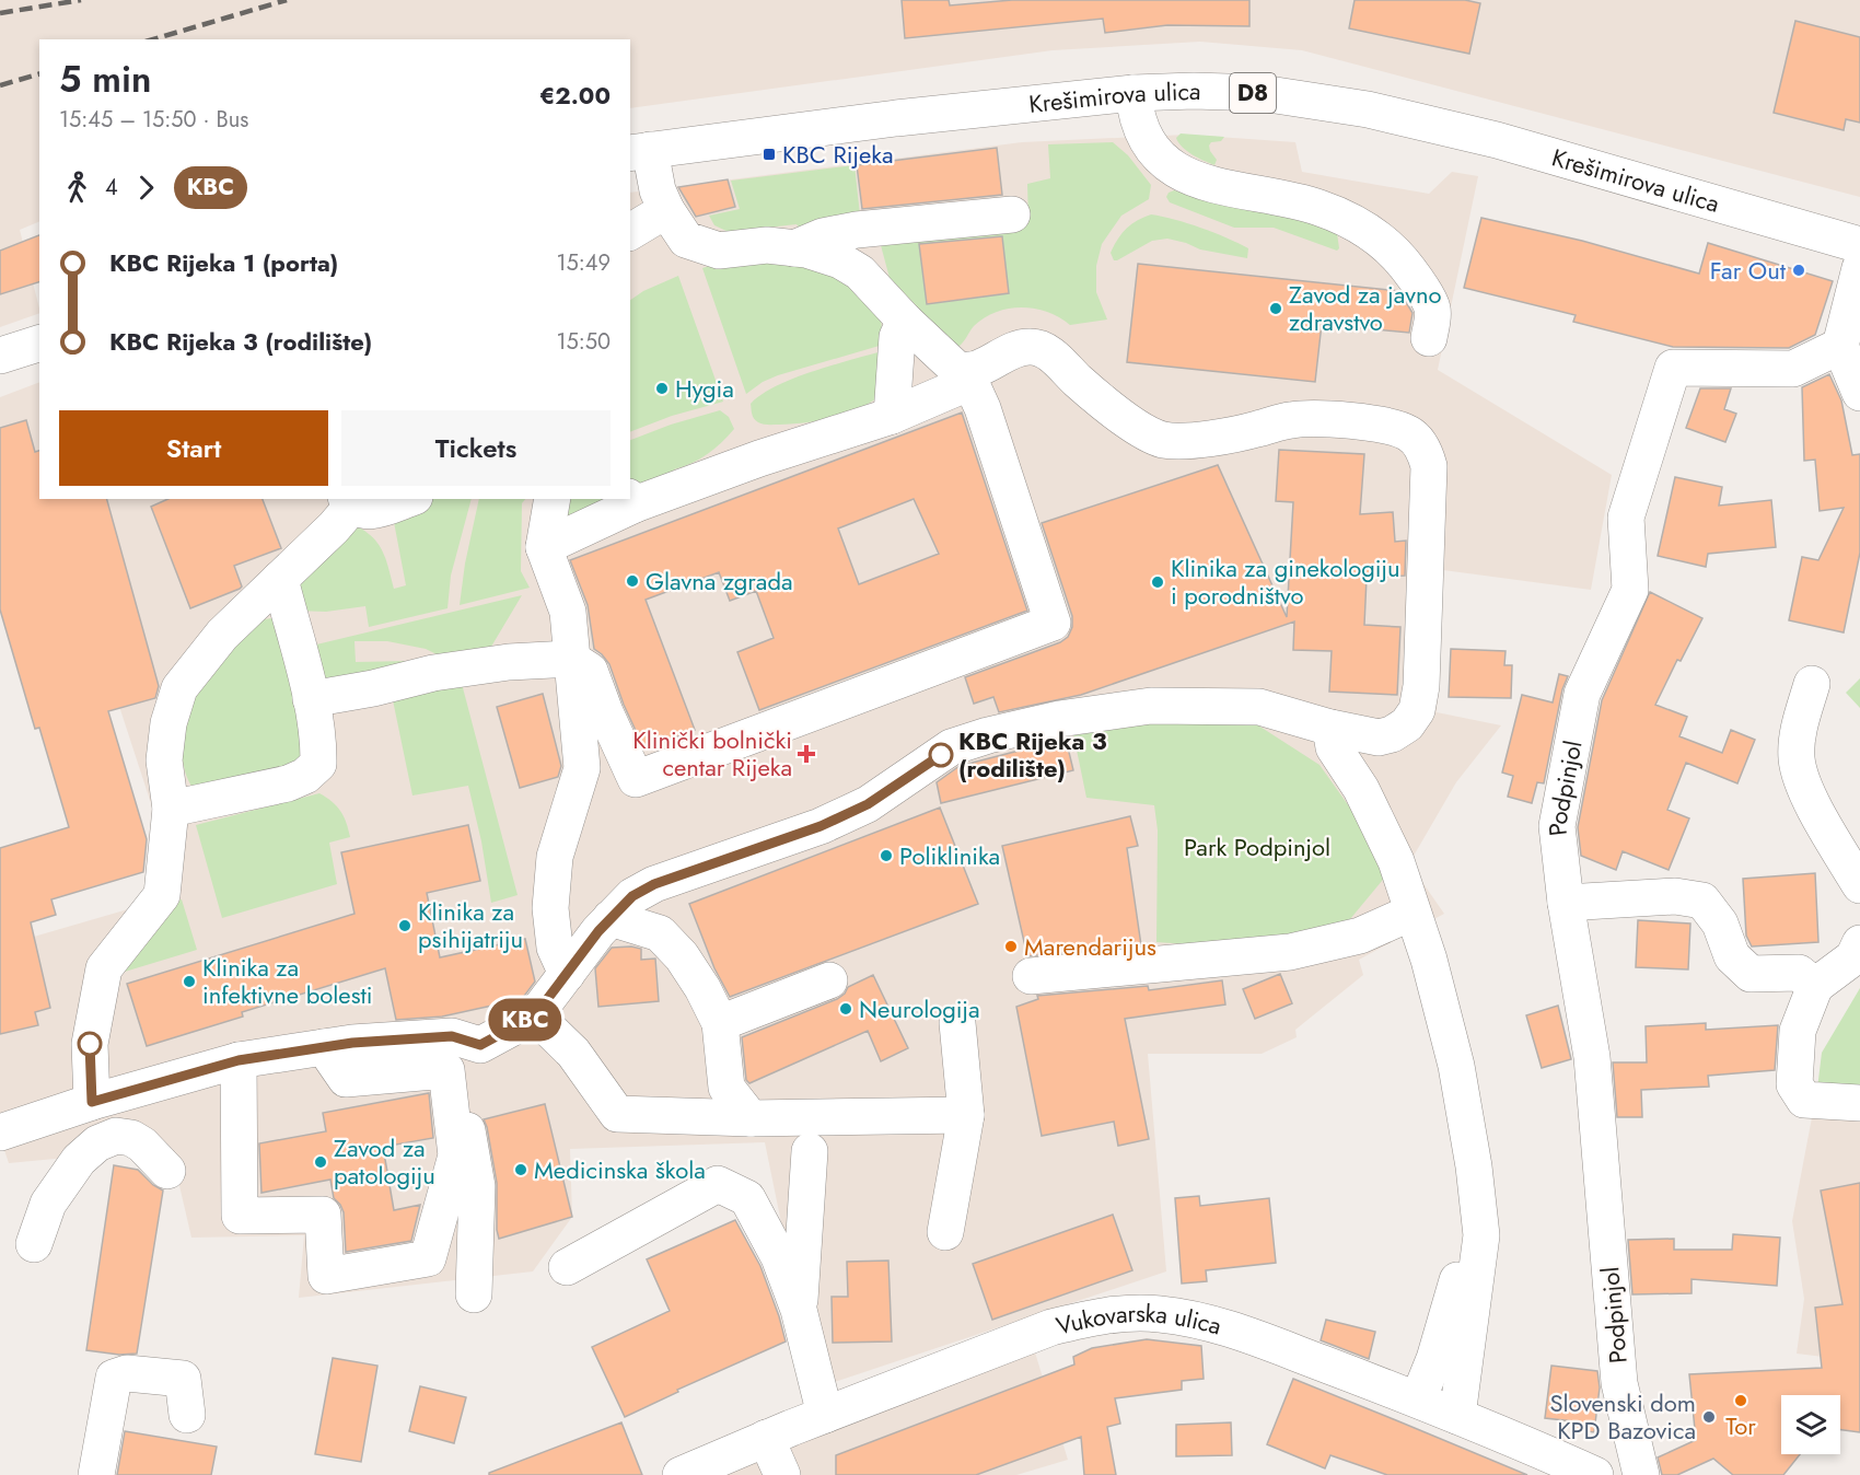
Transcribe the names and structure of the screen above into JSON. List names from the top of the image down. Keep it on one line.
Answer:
{"streets":{"main road":["D8","Krešimirova ulica","Podpinjol","Vukovarska ulica"]},"parks":["Park Podpinjol"],"places":{"transit":["KBC Rijeka"],"other":["Far Out","Zavod za javno zdravstvo","Hygia","Glavna zgrada","Klinika za ginekologiju i porodništvo","KBC Rijeka 3 (rodilište)","Poliklinika","Klinika za psihijatriju","Marendarijus","Klinika za infektivne bolesti","Neurologija","Zavod za patologiju","Medicinska škola","Tor","Slovenski dom KPD Bazovica"],"health":["Klinički bolnički centar Rijeka"]},"lines":["bus line KBC"],"page":{"on_map":"KBC","heading":["5 min","15:45 – 15:50 · Bus","€2.00"],"legs":["4","KBC"],"list":[{"name":"KBC Rijeka 1 (porta)","value":"15:49"},{"name":"KBC Rijeka 3 (rodilište)","value":"15:50"}],"buttons":["Start","Tickets"]}}
